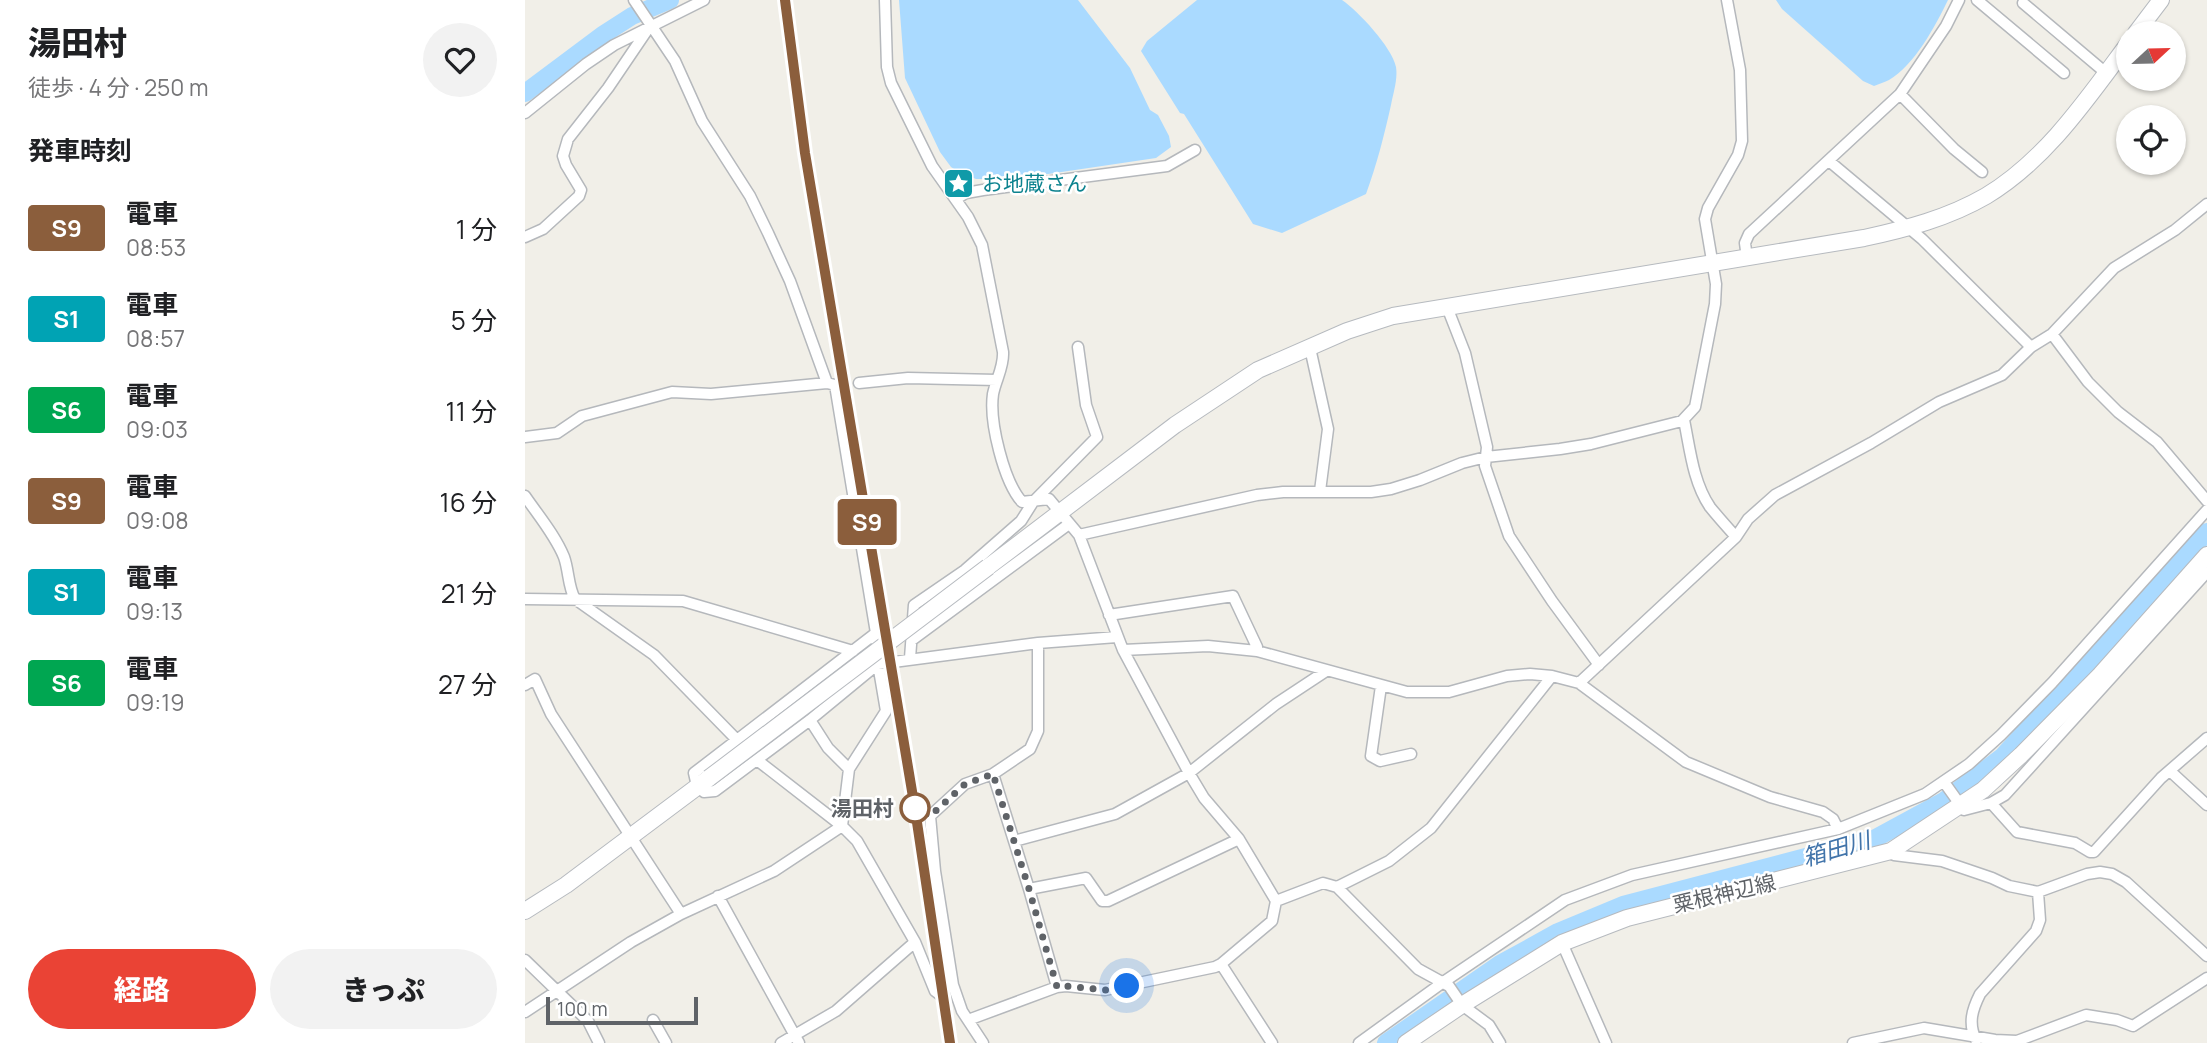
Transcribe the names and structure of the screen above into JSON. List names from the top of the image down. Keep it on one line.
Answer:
{"streets":{"street":["粟根神辺線"]},"water":["箱田川"],"places":{"place":["お地蔵さん"],"other":["湯田村"]},"scale_bar":"100 m","north":"right","page":{"heading":[["湯田村","徒歩 · 4 分 · 250 m"],"発車時刻"],"on_map":"S9","list":[{"mark":"S9","name":"電車","note":"08:53","value":"1 分"},{"mark":"S1","name":"電車","note":"08:57","value":"5 分"},{"mark":"S6","name":"電車","note":"09:03","value":"11 分"},{"mark":"S9","name":"電車","note":"09:08","value":"16 分"},{"mark":"S1","name":"電車","note":"09:13","value":"21 分"},{"mark":"S6","name":"電車","note":"09:19","value":"27 分"}],"buttons":["経路","きっぷ"],"scale":"100 m"}}
